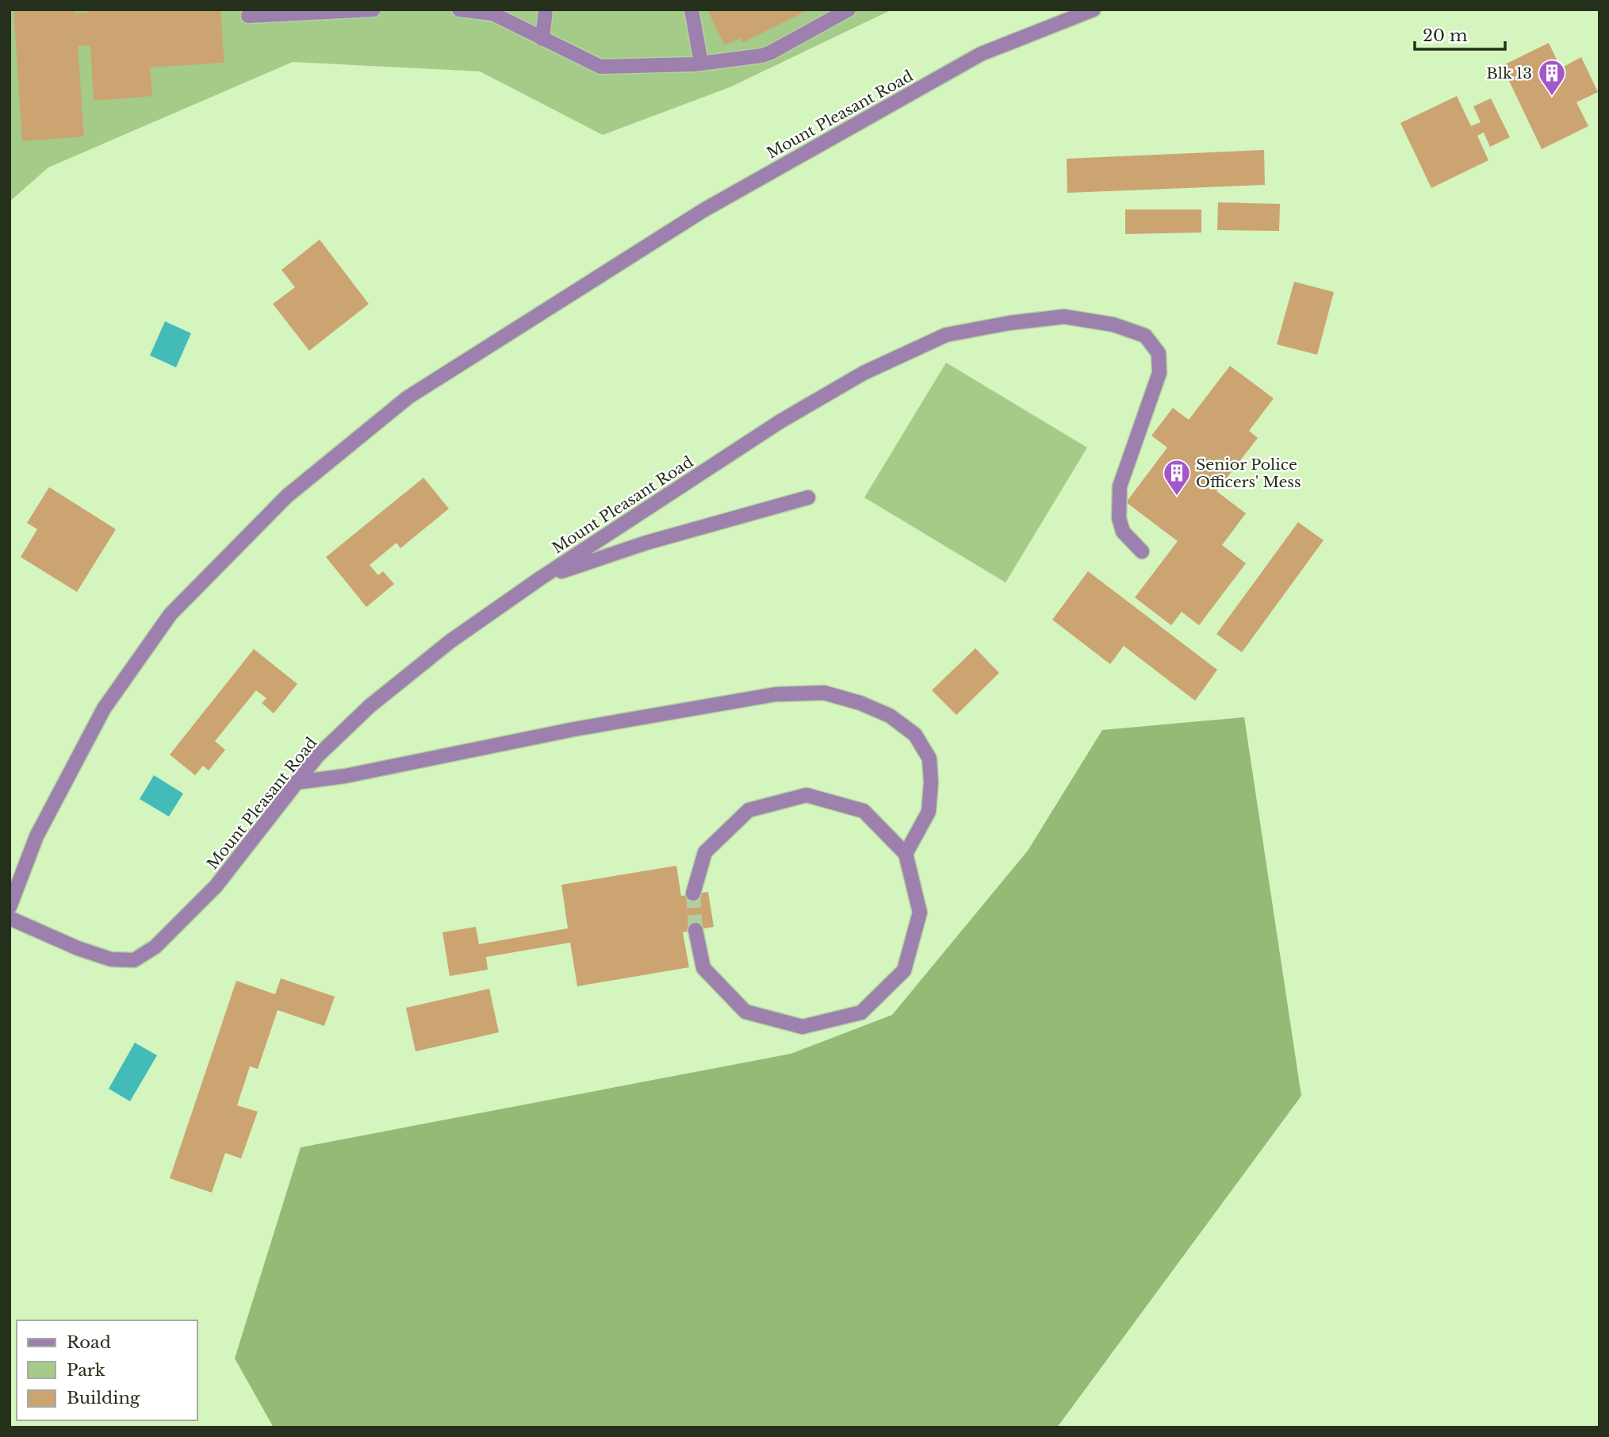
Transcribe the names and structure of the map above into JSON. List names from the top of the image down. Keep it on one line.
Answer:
{"streets":{"street":["Mount Pleasant Road"]},"places":{"building":["Blk 13","Senior Police Officers' Mess"]},"legend":["Road","Park","Building"],"scale_bar":"20 m"}
